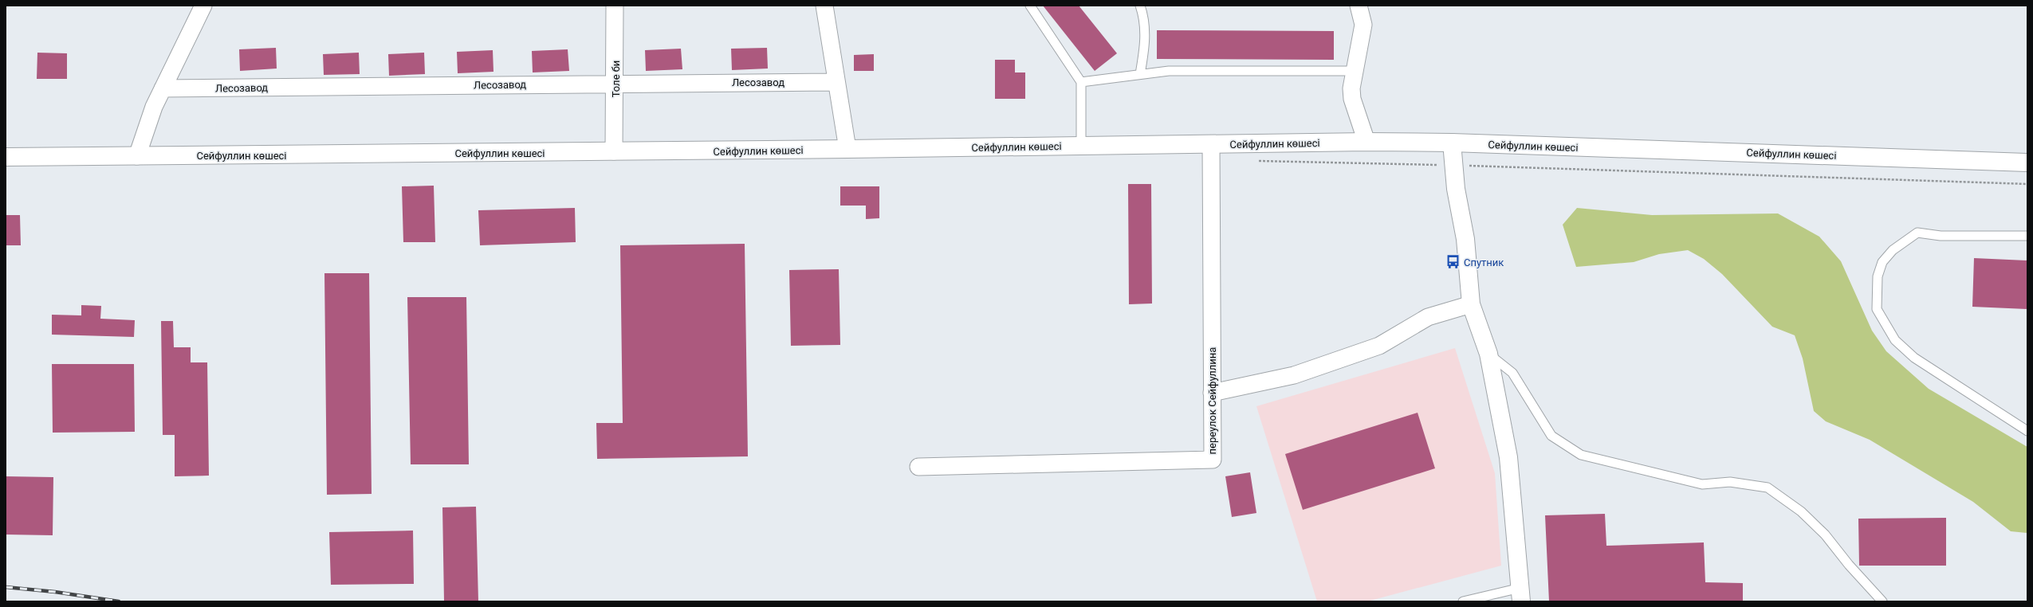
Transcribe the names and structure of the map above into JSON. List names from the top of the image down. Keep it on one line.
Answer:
{"streets":{"main road":["Сейфуллин көшесі"],"street":["Толе би","Лесозавод","переулок Сейфуллина"]},"crossings":[["Толе би","Лесозавод"],["Толе би","Сейфуллин көшесі"],["Сейфуллин көшесі","переулок Сейфуллина"]],"places":{"bus stop":["Спутник"]}}
